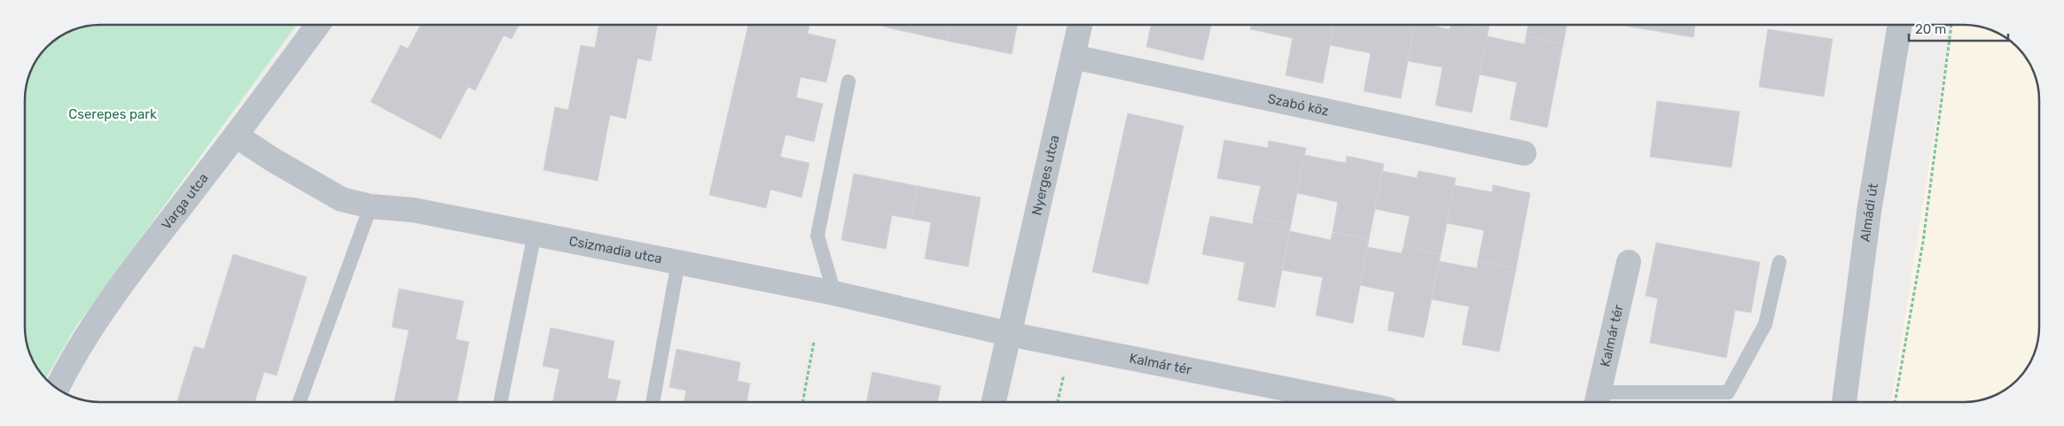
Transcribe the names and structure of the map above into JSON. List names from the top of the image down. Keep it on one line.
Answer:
{"streets":{"street":["Szabó köz","Nyerges utca","Varga utca","Almádi út","Csizmadia utca","Kalmár tér"]},"crossings":[["Szabó köz","Nyerges utca"],["Nyerges utca","Csizmadia utca"],["Nyerges utca","Kalmár tér"],["Varga utca","Csizmadia utca"],["Csizmadia utca","Kalmár tér"]],"parks":["Cserepes park"],"scale_bar":"20 m"}
